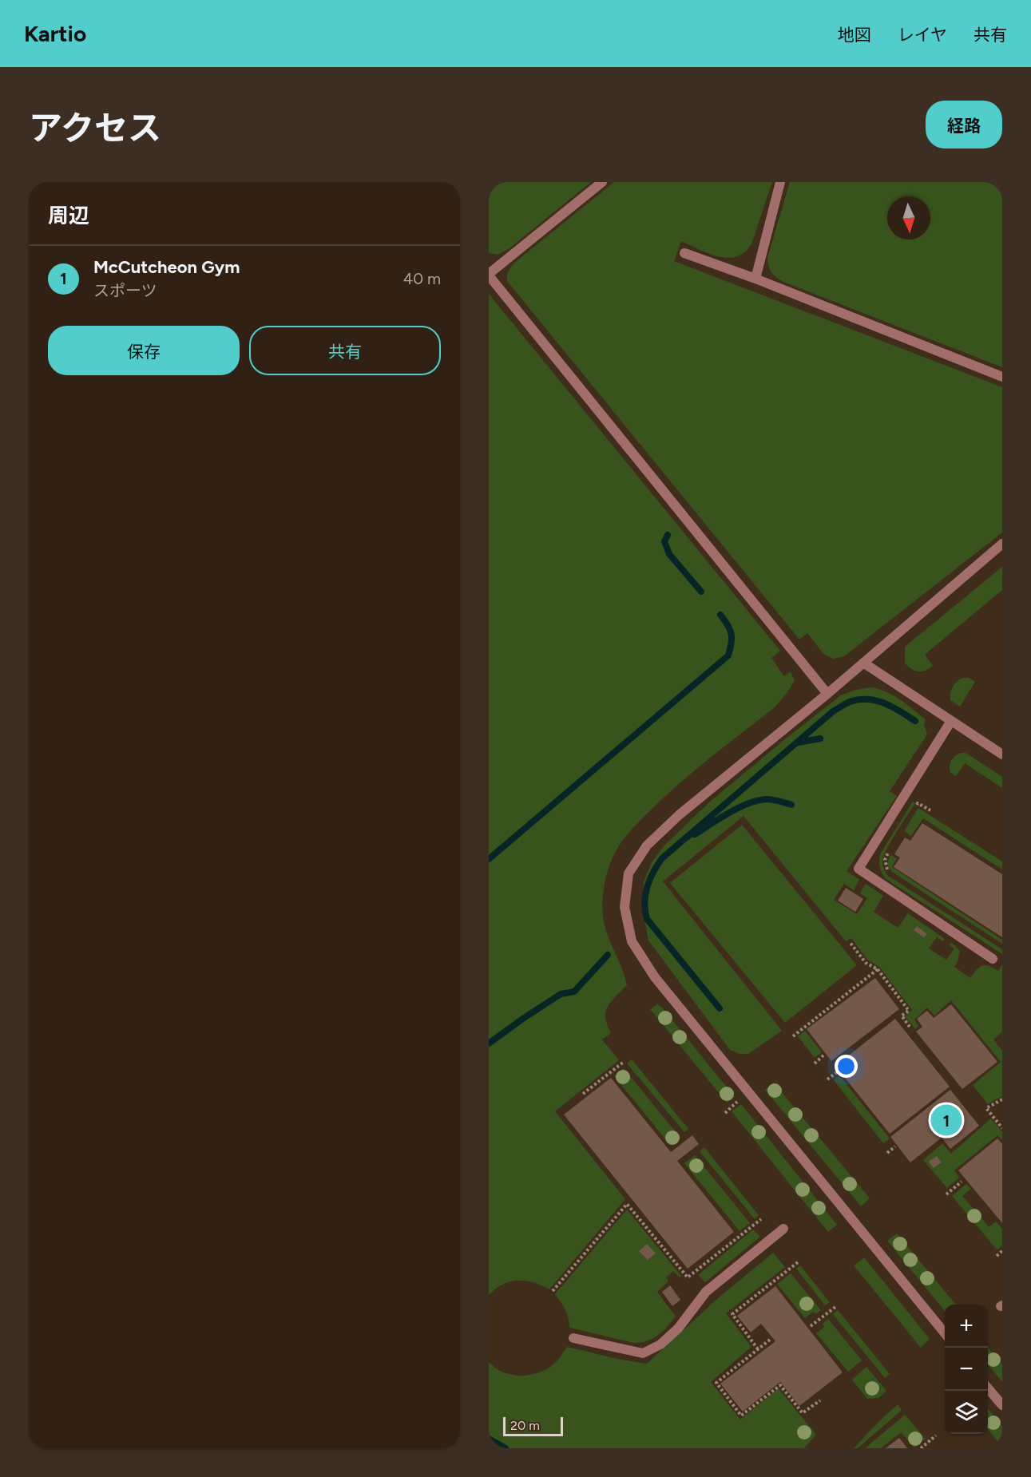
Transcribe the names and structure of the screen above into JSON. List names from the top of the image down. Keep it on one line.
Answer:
{"scale_bar":"20 m","north":"bottom","page":{"header":"Kartio","nav":["地図","レイヤ","共有"],"title":"アクセス","buttons":["経路",["保存","共有"]],"heading":"周辺","list":[{"mark":"1","name":"McCutcheon Gym","note":"スポーツ","value":"40 m"}],"pins":"1","map_buttons":["+","−"],"scale":"20 m"}}
